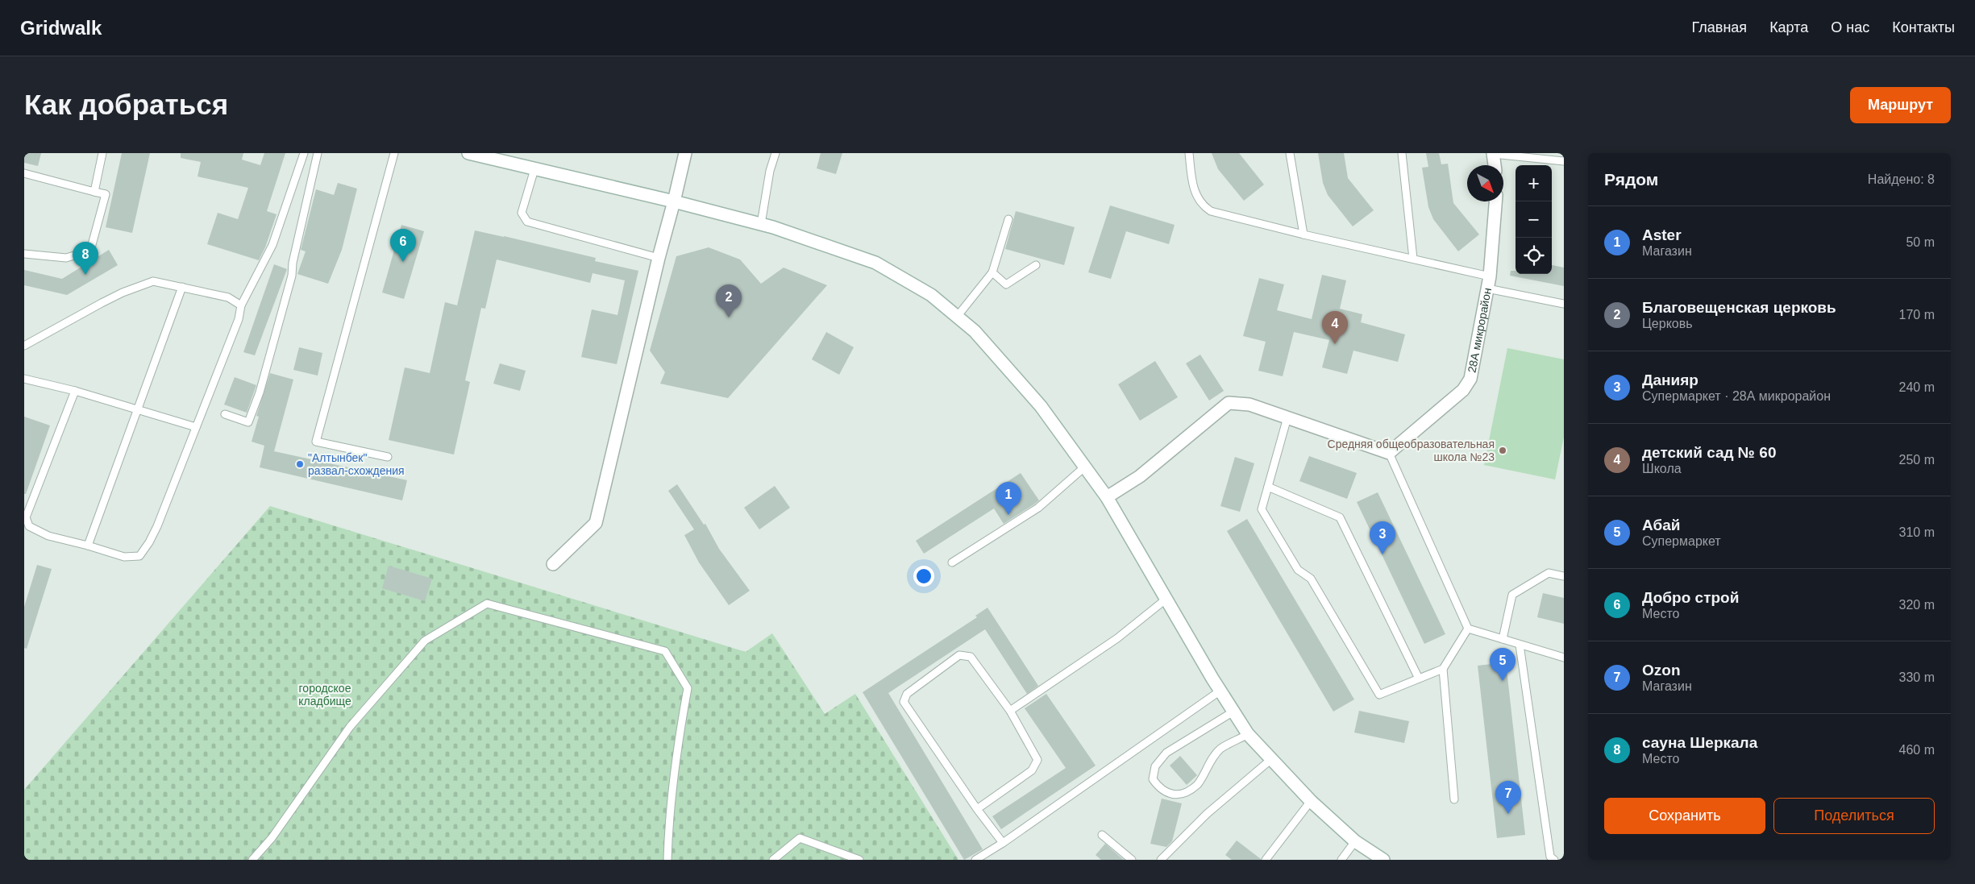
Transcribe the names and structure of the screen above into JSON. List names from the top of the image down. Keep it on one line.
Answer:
{"streets":{"main road":["28А микрорайон"]},"parks":["городское кладбище"],"places":["Средняя общеобразовательная школа №23","\"Алтынбек\" развал-схождения"],"north":"bottom right","page":{"header":"Gridwalk","nav":["Главная","Карта","О нас","Контакты"],"buttons":["Маршрут",["Сохранить","Поделиться"]],"title":"Как добраться","heading":["Рядом","Найдено: 8"],"map_buttons":["+","−"],"list":[{"mark":"1","name":"Aster","note":"Магазин","value":"50 m"},{"mark":"2","name":"Благовещенская церковь","note":"Церковь","value":"170 m"},{"mark":"3","name":"Данияр","note":"Супермаркет · 28А микрорайон","value":"240 m"},{"mark":"4","name":"детский сад № 60","note":"Школа","value":"250 m"},{"mark":"5","name":"Абай","note":"Супермаркет","value":"310 m"},{"mark":"6","name":"Добро строй","note":"Место","value":"320 m"},{"mark":"7","name":"Ozon","note":"Магазин","value":"330 m"},{"mark":"8","name":"сауна Шеркала","note":"Место","value":"460 m"}],"pins":["6","8","2","4","1","3","5","7"]}}
